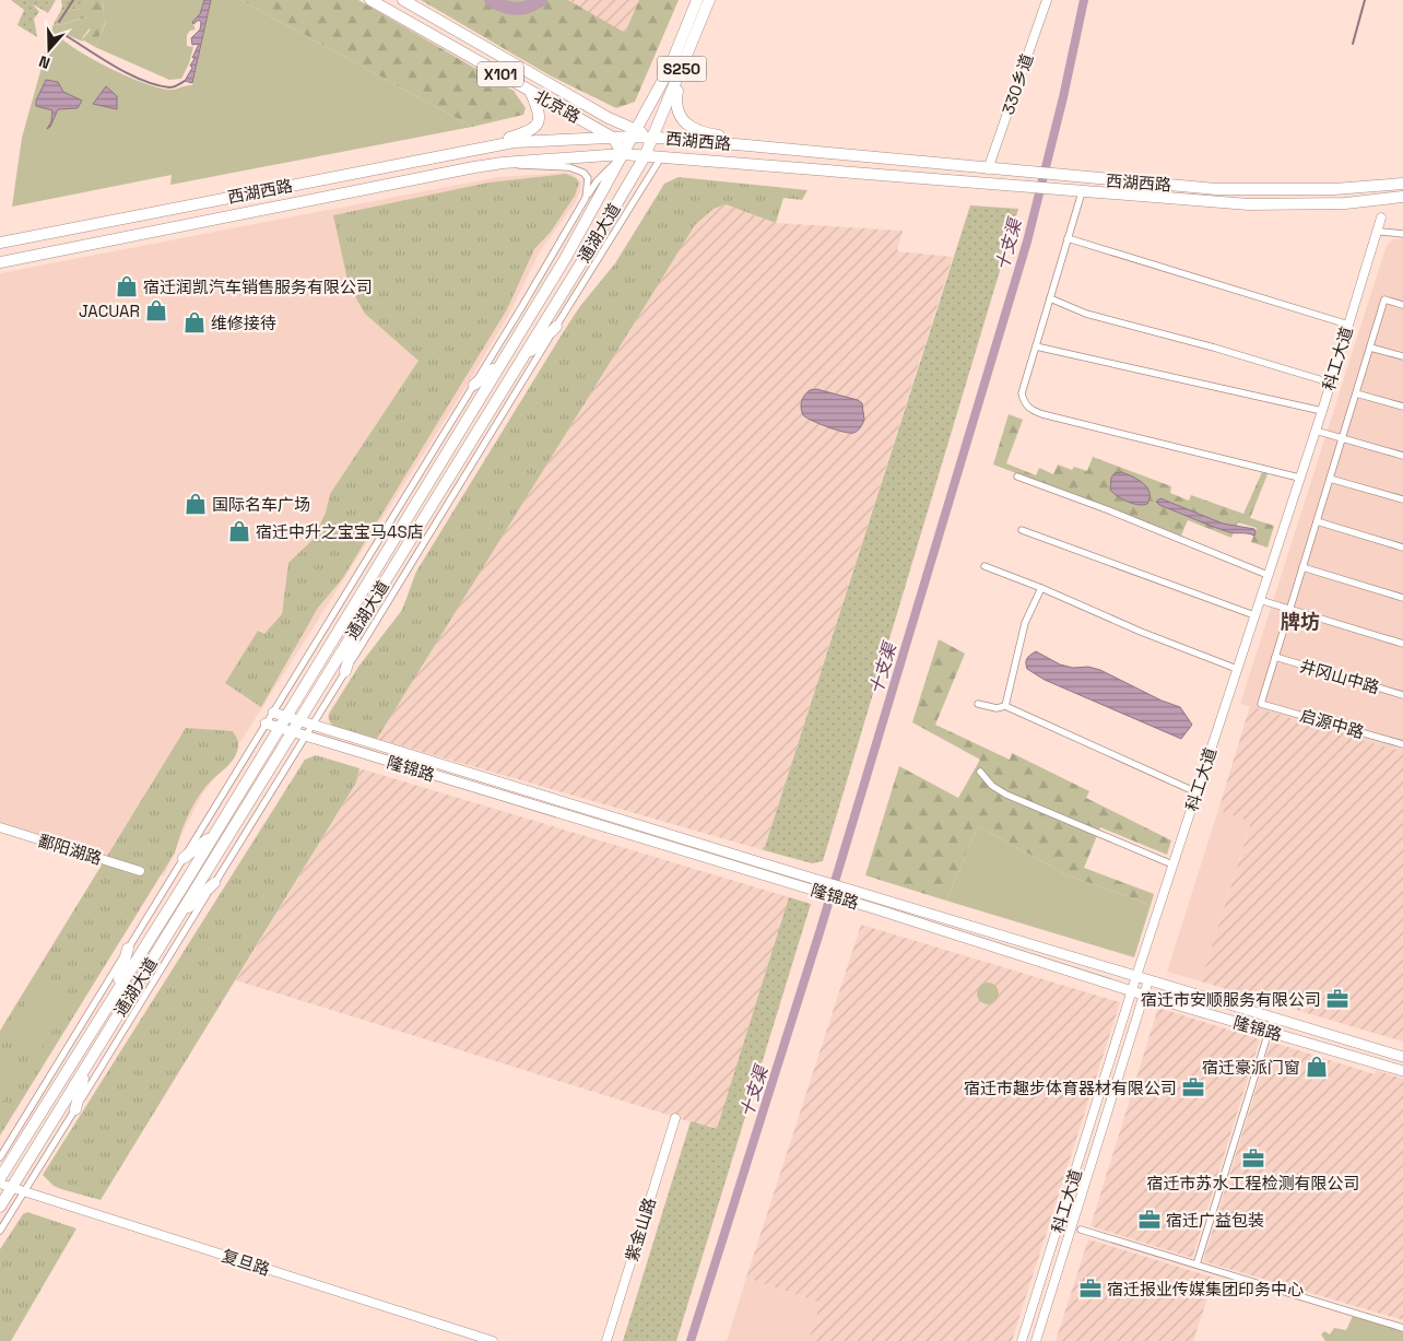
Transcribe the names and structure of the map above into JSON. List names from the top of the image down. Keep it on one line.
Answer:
{"streets":{"main road":["S250","X101","北京路","西湖西路","通湖大道","隆锦路"],"street":["330乡道","科工大道","井冈山中路","启源中路","鄱阳湖路","紫金山路","复旦路"]},"crossings":[["330乡道","西湖西路"],["北京路","西湖西路"],["北京路","通湖大道"],["西湖西路","通湖大道"],["通湖大道","隆锦路"],["通湖大道","复旦路"],["科工大道","隆锦路"],["井冈山中路","启源中路"]],"districts":["牌坊"],"water":["十支渠"],"places":{"shop":["宿迁润凯汽车销售服务有限公司","JACUAR","维修接待","国际名车广场","宿迁中升之宝宝马4S店","宿迁豪派门窗"],"office":["宿迁市安顺服务有限公司","宿迁市趣步体育器材有限公司","宿迁市苏水工程检测有限公司","宿迁广益包装","宿迁报业传媒集团印务中心"]},"north":"bottom"}
